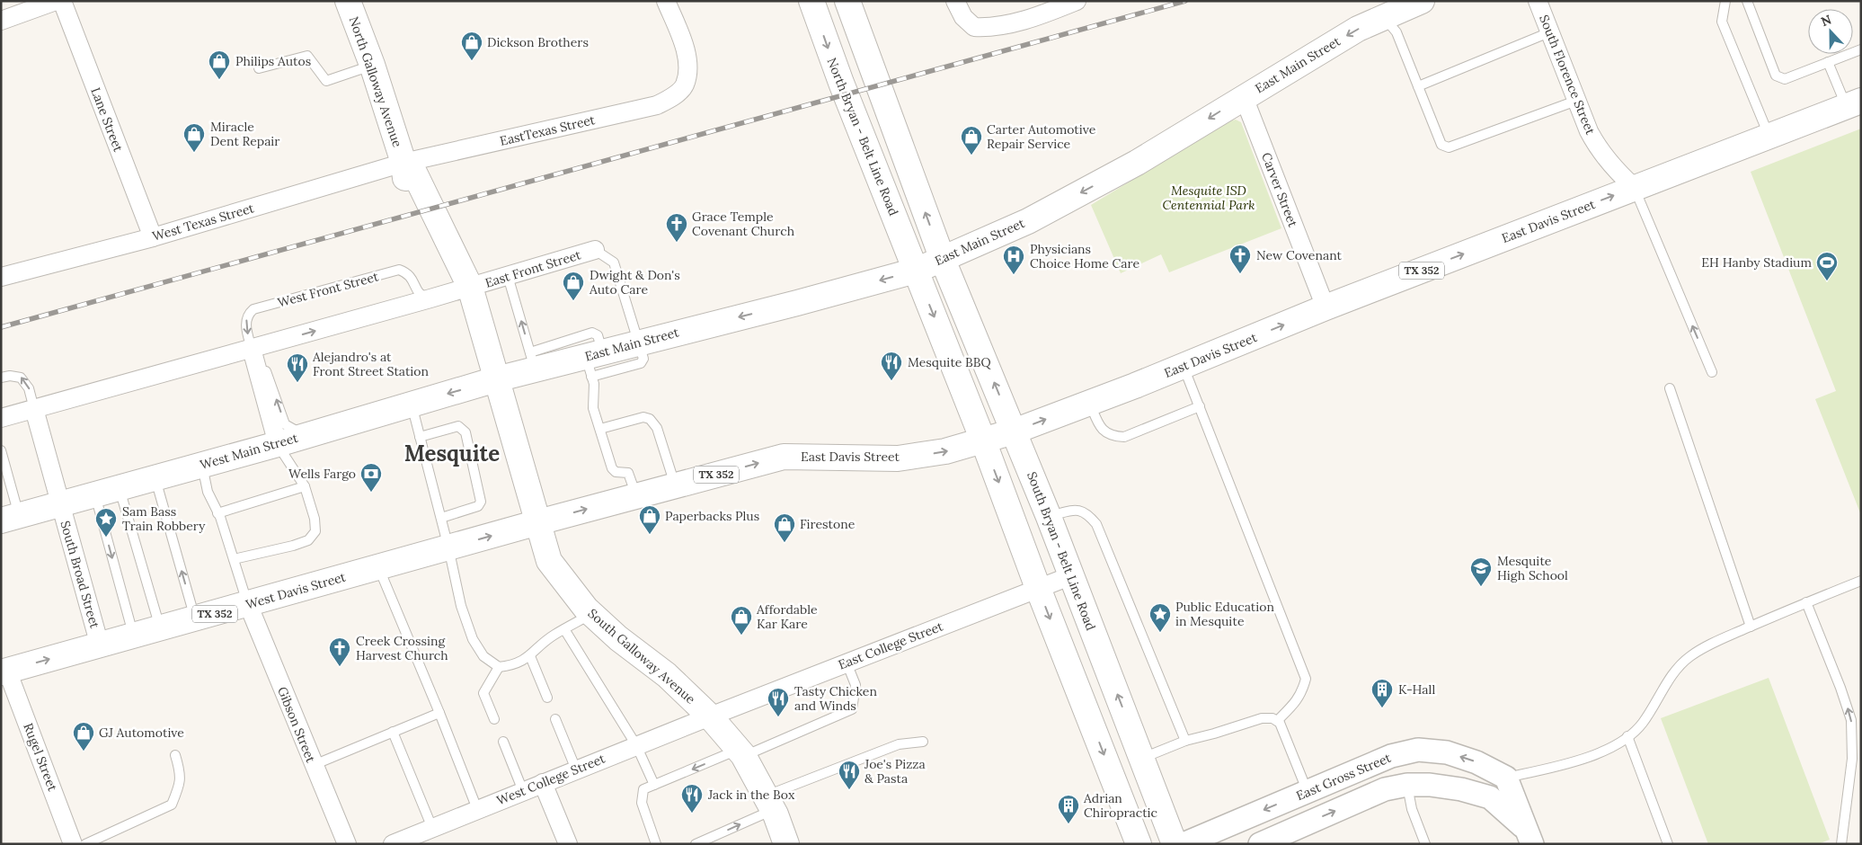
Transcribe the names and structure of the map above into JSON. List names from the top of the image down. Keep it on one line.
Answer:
{"streets":{"main road":["East Main Street","North Galloway Avenue","North Bryan - Belt Line Road","East Davis Street","TX 352","West Main Street","South Bryan - Belt Line Road","West Davis Street","South Galloway Avenue"],"street":["South Florence Street","Lane Street","EastTexas Street","Carver Street","West Texas Street","East Front Street","South Broad Street","East College Street","Gibson Street","Rugel Street","East Gross Street","West College Street"],"lane":["West Front Street"]},"crossings":[["East Main Street","North Galloway Avenue"],["East Main Street","North Bryan - Belt Line Road"],["East Main Street","Carver Street"],["East Main Street","West Main Street"],["East Main Street","South Bryan - Belt Line Road"],["East Main Street","South Galloway Avenue"],["South Florence Street","East Davis Street"],["North Galloway Avenue","EastTexas Street"],["North Galloway Avenue","West Texas Street"],["North Galloway Avenue","East Front Street"],["North Galloway Avenue","West Main Street"],["North Galloway Avenue","South Galloway Avenue"],["Lane Street","West Texas Street"],["EastTexas Street","West Texas Street"],["Carver Street","East Davis Street"],["East Davis Street","South Bryan - Belt Line Road"],["East Davis Street","West Davis Street"],["East Davis Street","South Galloway Avenue"],["West Front Street","West Main Street"],["West Main Street","South Broad Street"],["West Main Street","South Galloway Avenue"],["South Bryan - Belt Line Road","East College Street"],["South Broad Street","West Davis Street"],["West Davis Street","South Galloway Avenue"],["West Davis Street","Gibson Street"],["West Davis Street","Rugel Street"],["East College Street","South Galloway Avenue"],["East College Street","West College Street"],["South Galloway Avenue","West College Street"]],"one_way":["East Main Street","East Davis Street"],"districts":["Mesquite"],"parks":["Mesquite ISD Centennial Park"],"places":{"shop":["Dickson Brothers","Philips Autos","Miracle Dent Repair","Carter Automotive Repair Service","Dwight & Don's Auto Care","Paperbacks Plus","Firestone","Affordable Kar Kare","GJ Automotive"],"church":["Grace Temple Covenant Church","New Covenant","Creek Crossing Harvest Church"],"hospital":["Physicians Choice Home Care"],"sports":["EH Hanby Stadium"],"restaurant":["Mesquite BBQ","Alejandro's at Front Street Station","Tasty Chicken and Winds","Joe's Pizza & Pasta","Jack in the Box"],"bank":["Wells Fargo"],"place":["Sam Bass Train Robbery","Public Education in Mesquite"],"school or university":["Mesquite High School"],"building":["K-Hall","Adrian Chiropractic"]},"north":"top"}
